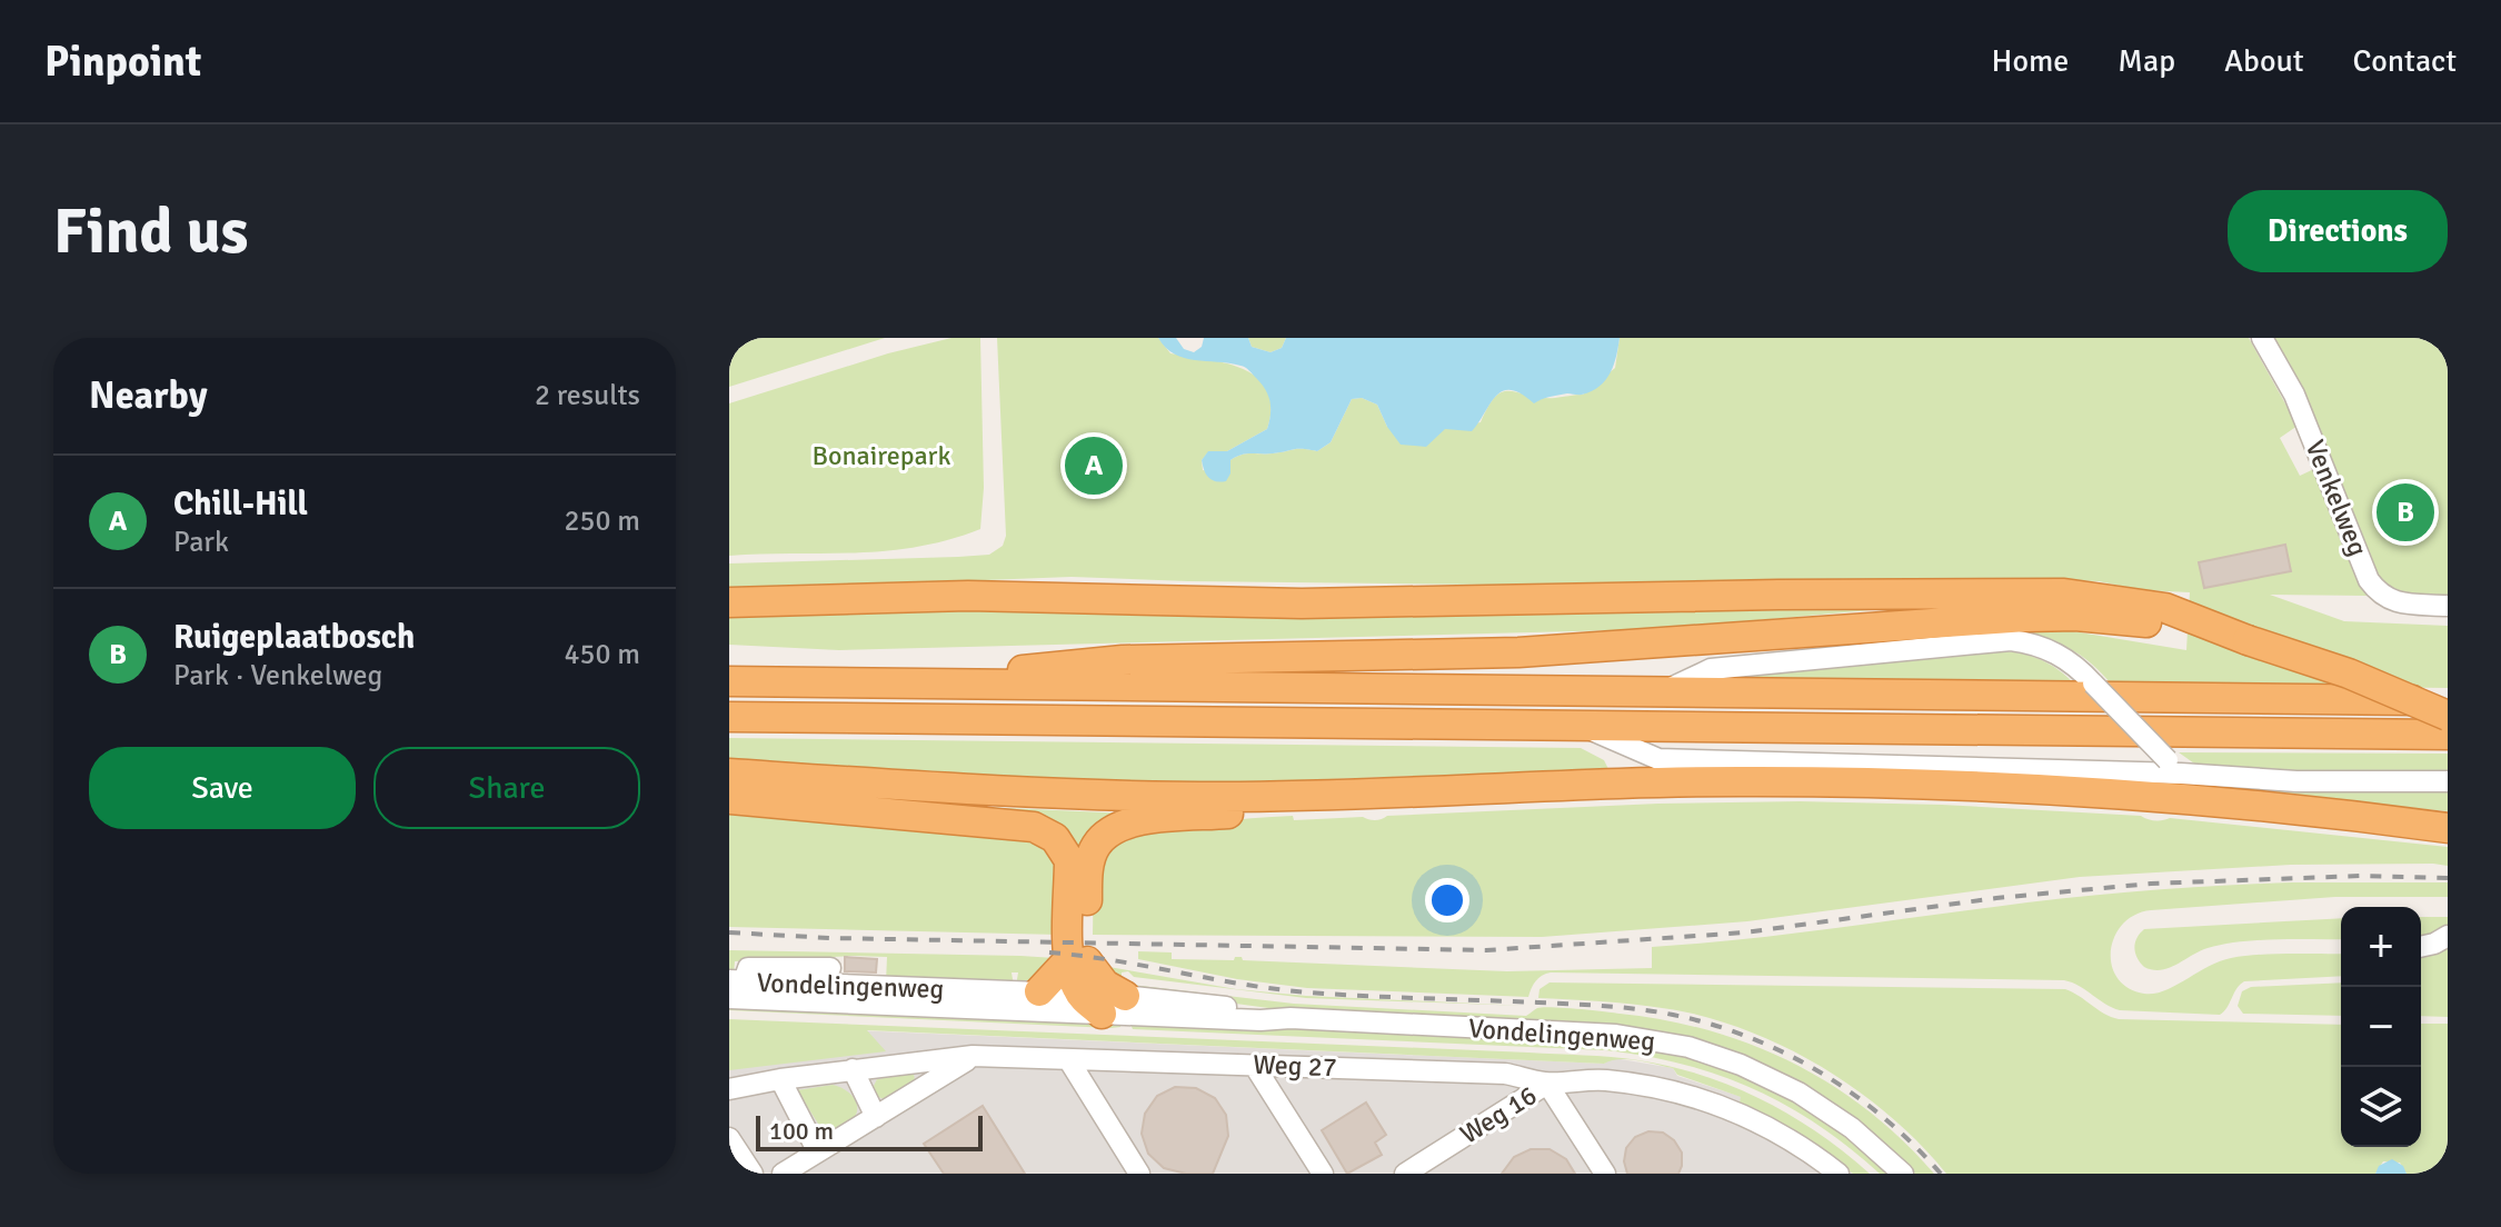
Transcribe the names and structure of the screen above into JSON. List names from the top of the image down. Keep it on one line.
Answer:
{"streets":{"street":["Venkelweg","Vondelingenweg","Weg 27","Weg 16"]},"crossings":[["Weg 27","Weg 16"]],"parks":["Bonairepark"],"scale_bar":"100 m","page":{"header":"Pinpoint","nav":["Home","Map","About","Contact"],"buttons":["Directions",["Save","Share"]],"title":"Find us","heading":["Nearby","2 results"],"pins":["A","B"],"list":[{"mark":"A","name":"Chill-Hill","note":"Park","value":"250 m"},{"mark":"B","name":"Ruigeplaatbosch","note":"Park · Venkelweg","value":"450 m"}],"map_buttons":["+","−"],"scale":"100 m"}}
